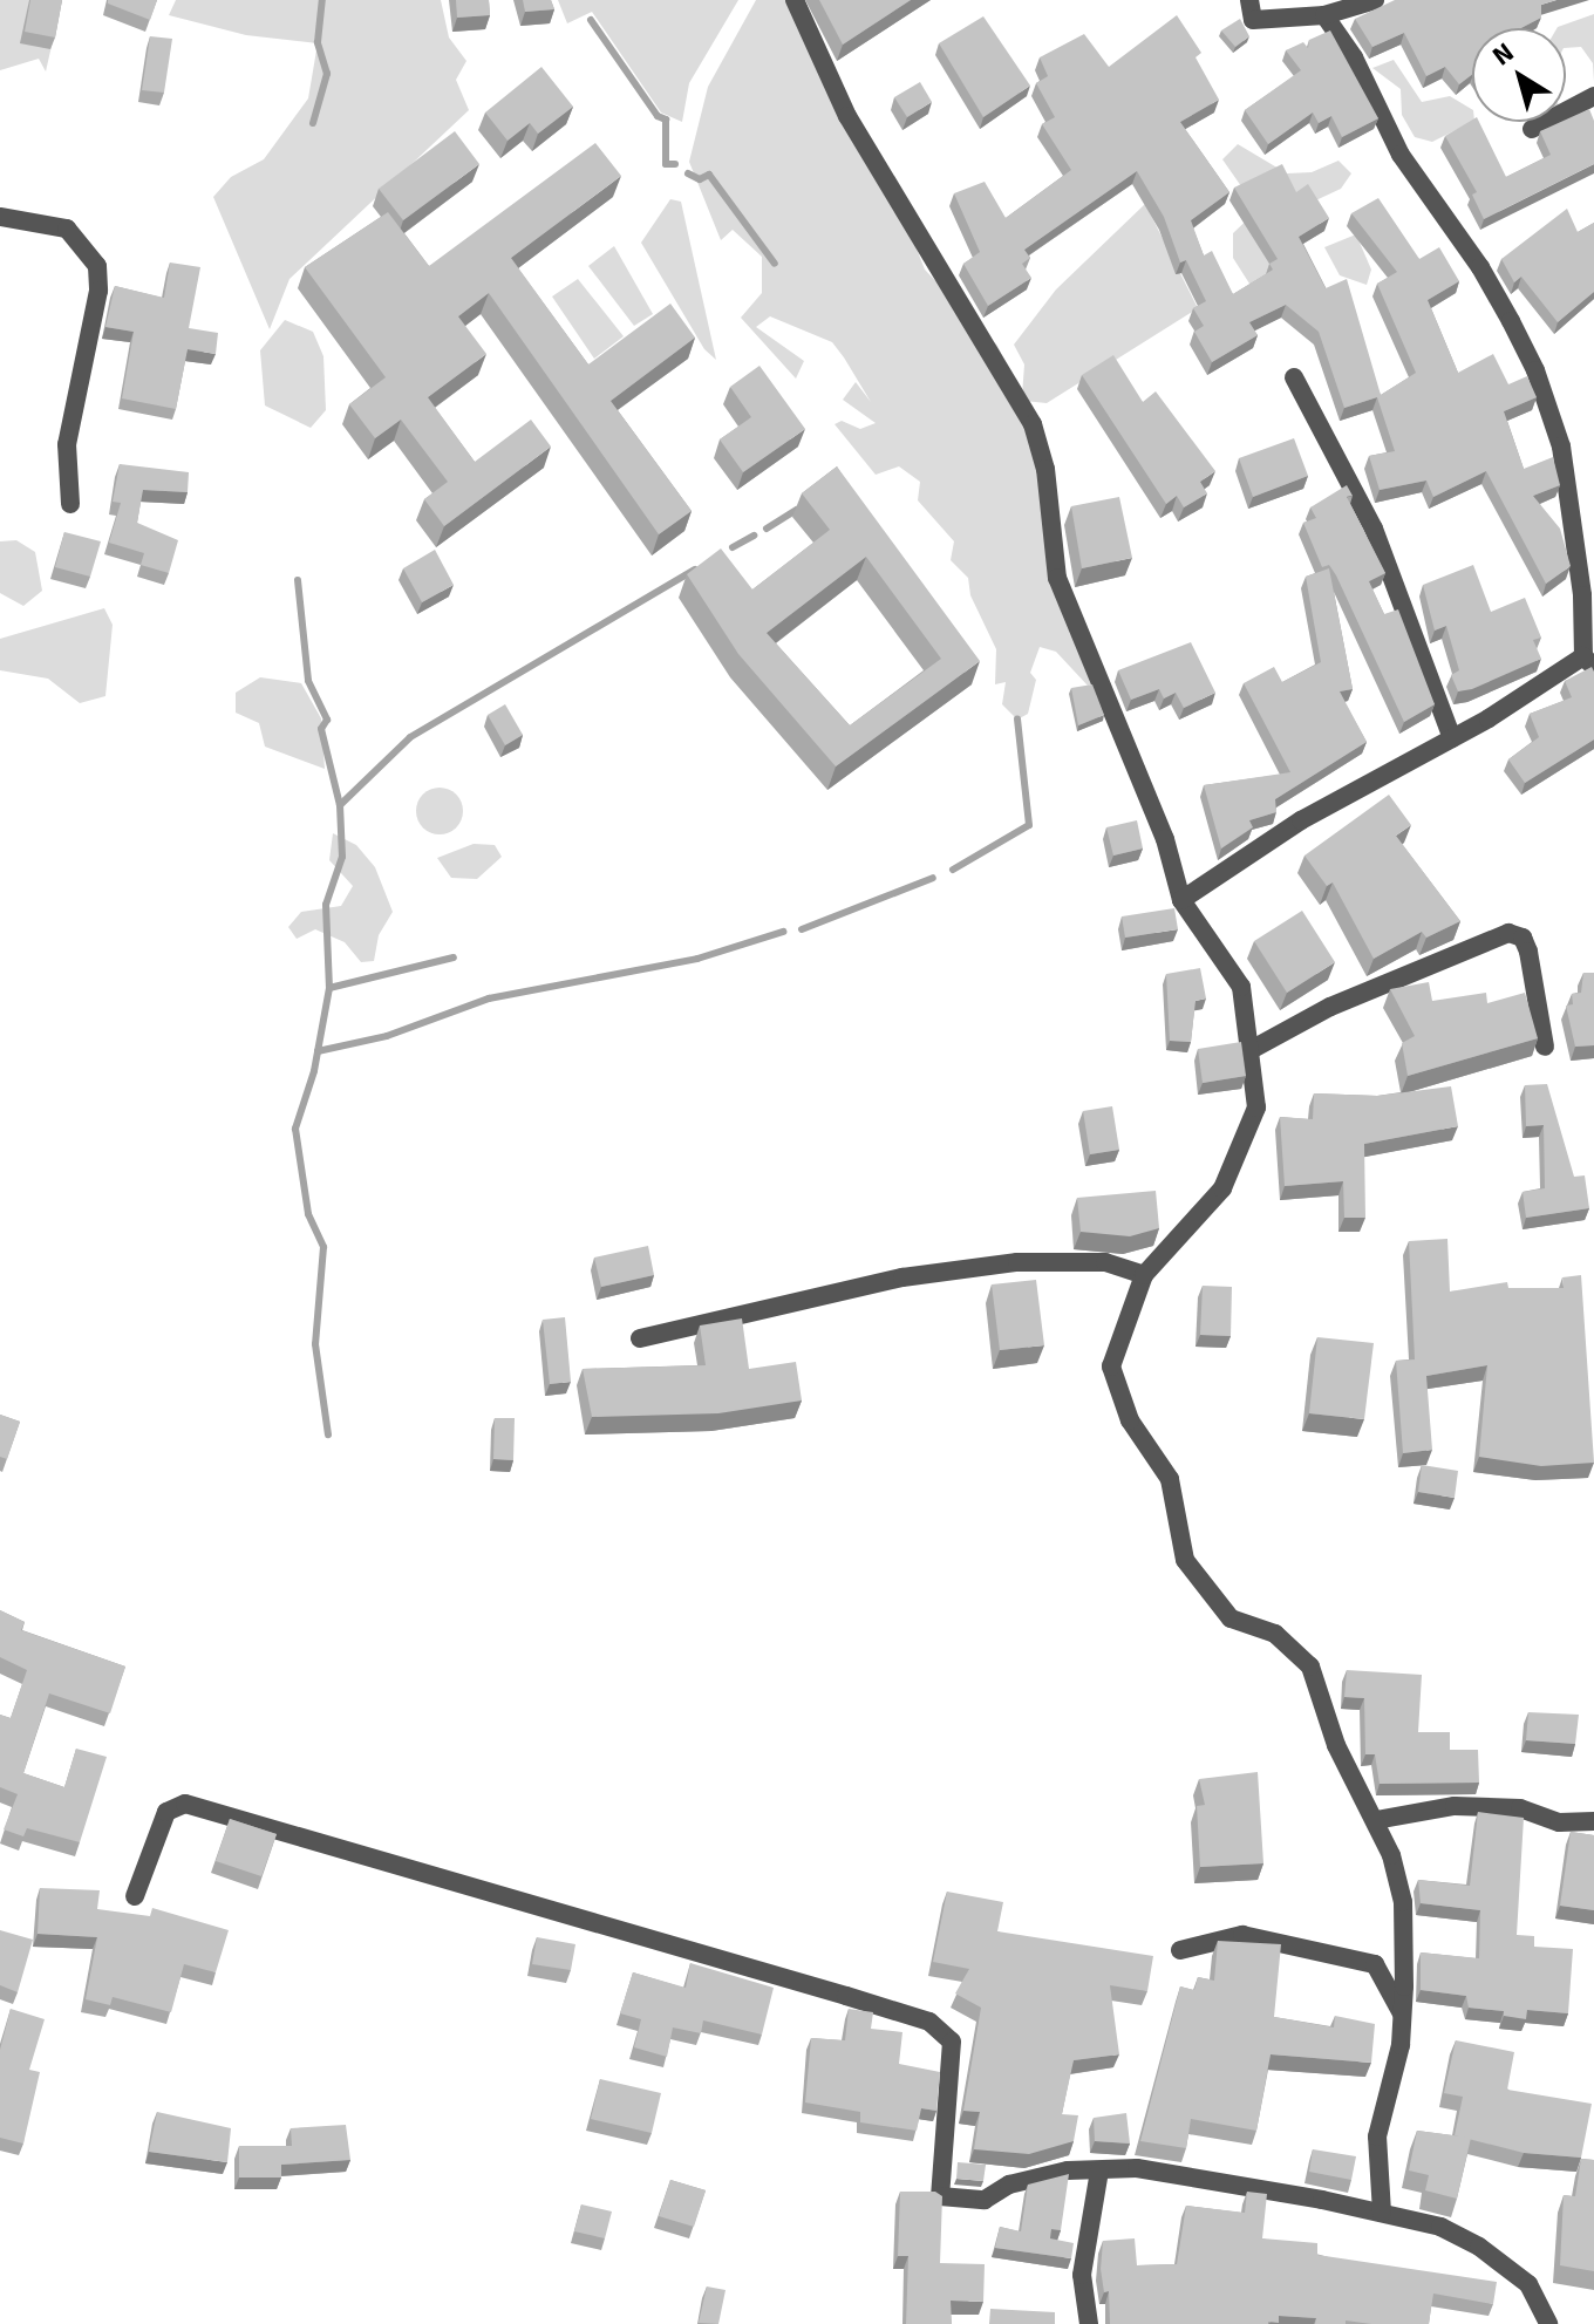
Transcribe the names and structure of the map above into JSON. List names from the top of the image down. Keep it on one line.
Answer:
{"north":"top left"}
